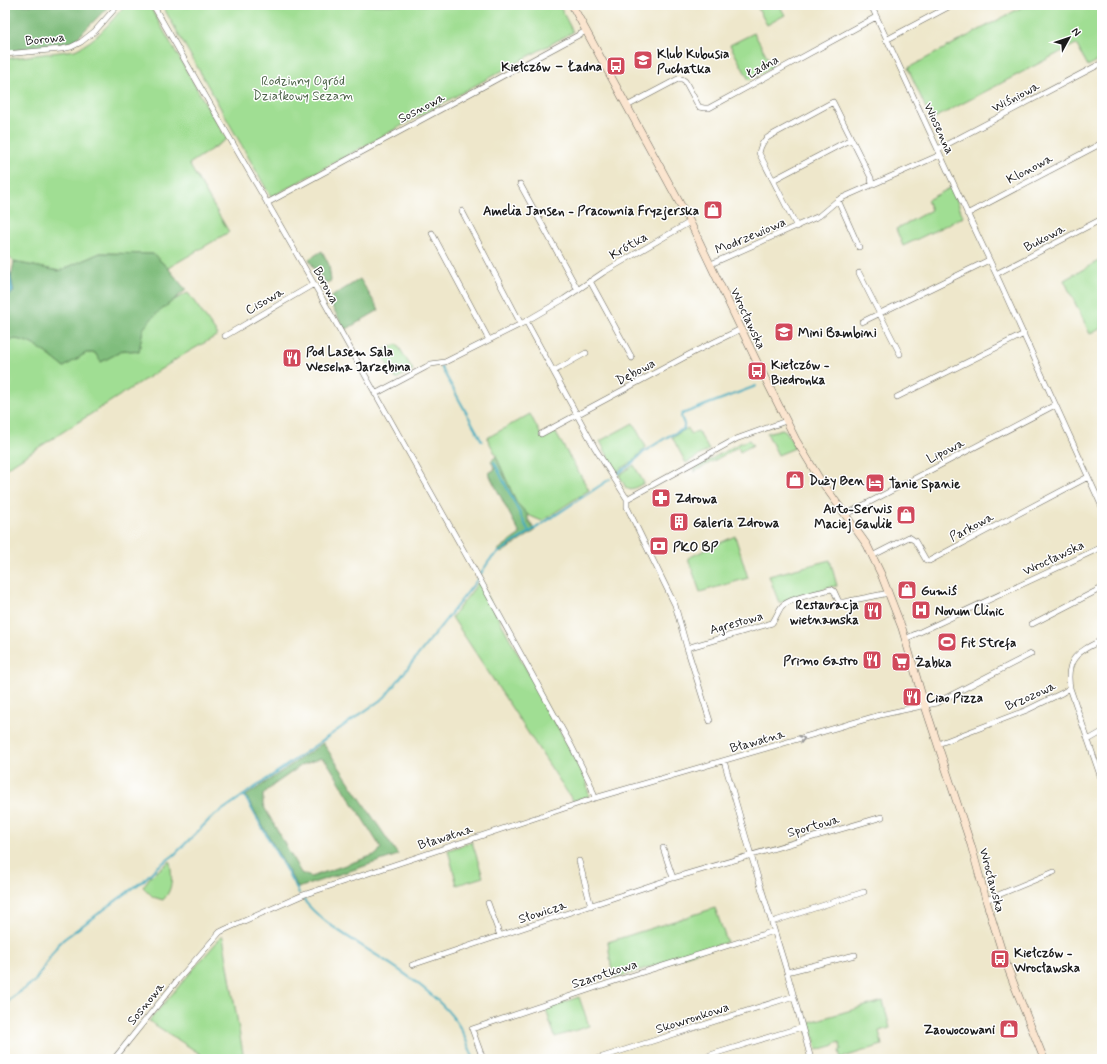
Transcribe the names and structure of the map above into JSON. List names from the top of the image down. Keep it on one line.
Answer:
{"streets":{"street":["Borowa","Ładna","Wiśniowa","Sosnowa","Wiosenna","Klonowa","Modrzewiowa","Bukowa","Krótka","Cisowa","Wrocławska","Dębowa","Lipowa","Parkowa","Agrestowa","Brzozowa","Bławatna","Sportowa","Słowicza","Szarotkowa","Skowronkowa"]},"crossings":[["Borowa","Sosnowa"],["Borowa","Krótka"],["Borowa","Cisowa"],["Borowa","Bławatna"],["Ładna","Wiosenna"],["Ładna","Wrocławska"],["Wiśniowa","Wiosenna"],["Sosnowa","Wrocławska"],["Sosnowa","Bławatna"],["Wiosenna","Klonowa"],["Wiosenna","Modrzewiowa"],["Wiosenna","Bukowa"],["Wiosenna","Lipowa"],["Wiosenna","Parkowa"],["Modrzewiowa","Wrocławska"],["Krótka","Wrocławska"],["Wrocławska","Dębowa"],["Wrocławska","Lipowa"],["Wrocławska","Parkowa"],["Wrocławska","Agrestowa"],["Wrocławska","Brzozowa"],["Wrocławska","Bławatna"],["Sportowa","Słowicza"]],"parks":["Rodzinny Ogród Działkowy Sezam"],"places":{"school or university":["Klub Kubusia Puchatka","Mini Bambini"],"bus stop":["Kiełczów – Ładna","Kiełczów - Biedronka","Kiełczów - Wrocławska"],"shop":["Amelia Jansen - Pracownia Fryzjerska","Duży Ben","Auto-Serwis Maciej Gawlik","Gumiś","Zaowocowani"],"restaurant":["Pod Lasem Sala Weselna Jarzębina","Restauracja wietnamska","Primo Gastro","Ciao Pizza"],"hotel":["Tanie Spanie"],"pharmacy":["Zdrowa"],"building":["Galeria Zdrowa"],"bank":["PKO BP"],"hospital":["Novum Clinic"],"sports":["Fit Strefa"],"supermarket":["Żabka"]},"north":"top right"}
